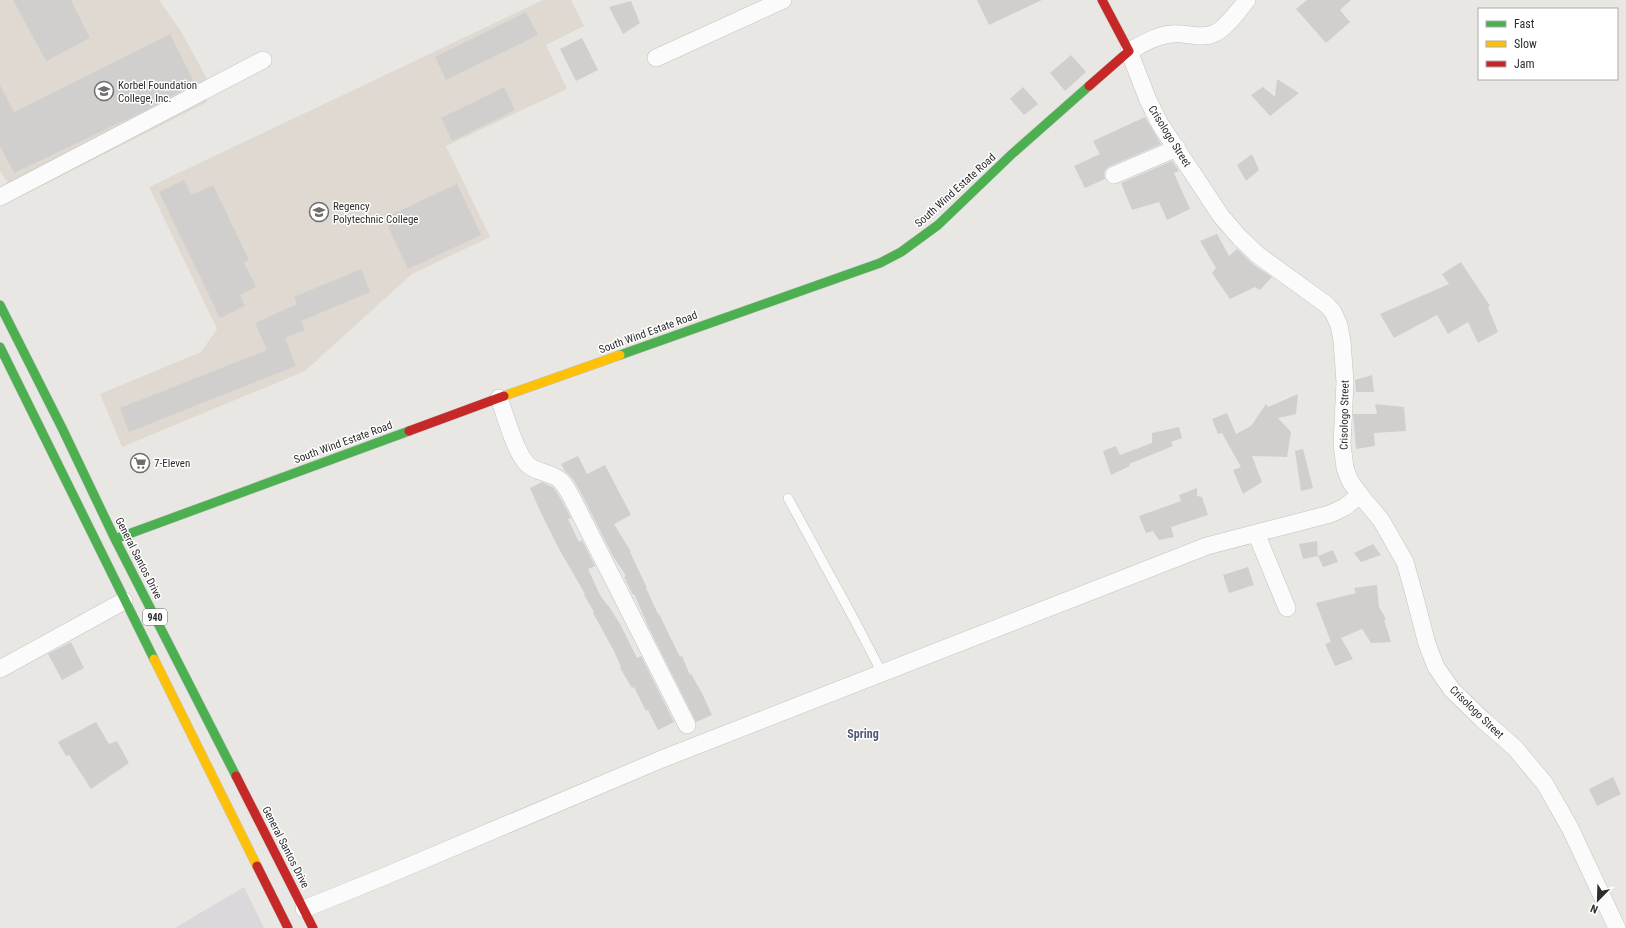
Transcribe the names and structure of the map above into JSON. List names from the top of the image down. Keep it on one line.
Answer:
{"streets":{"main road":["Crisologo Street","South Wind Estate Road","General Santos Drive","940"]},"crossings":[["Crisologo Street","South Wind Estate Road"],["South Wind Estate Road","General Santos Drive"]],"districts":["Spring"],"places":{"school or university":["Korbel Foundation College, Inc.","Regency Polytechnic College"],"supermarket":["7-Eleven"]},"legend":["Fast","Slow","Jam"],"north":"bottom left"}
